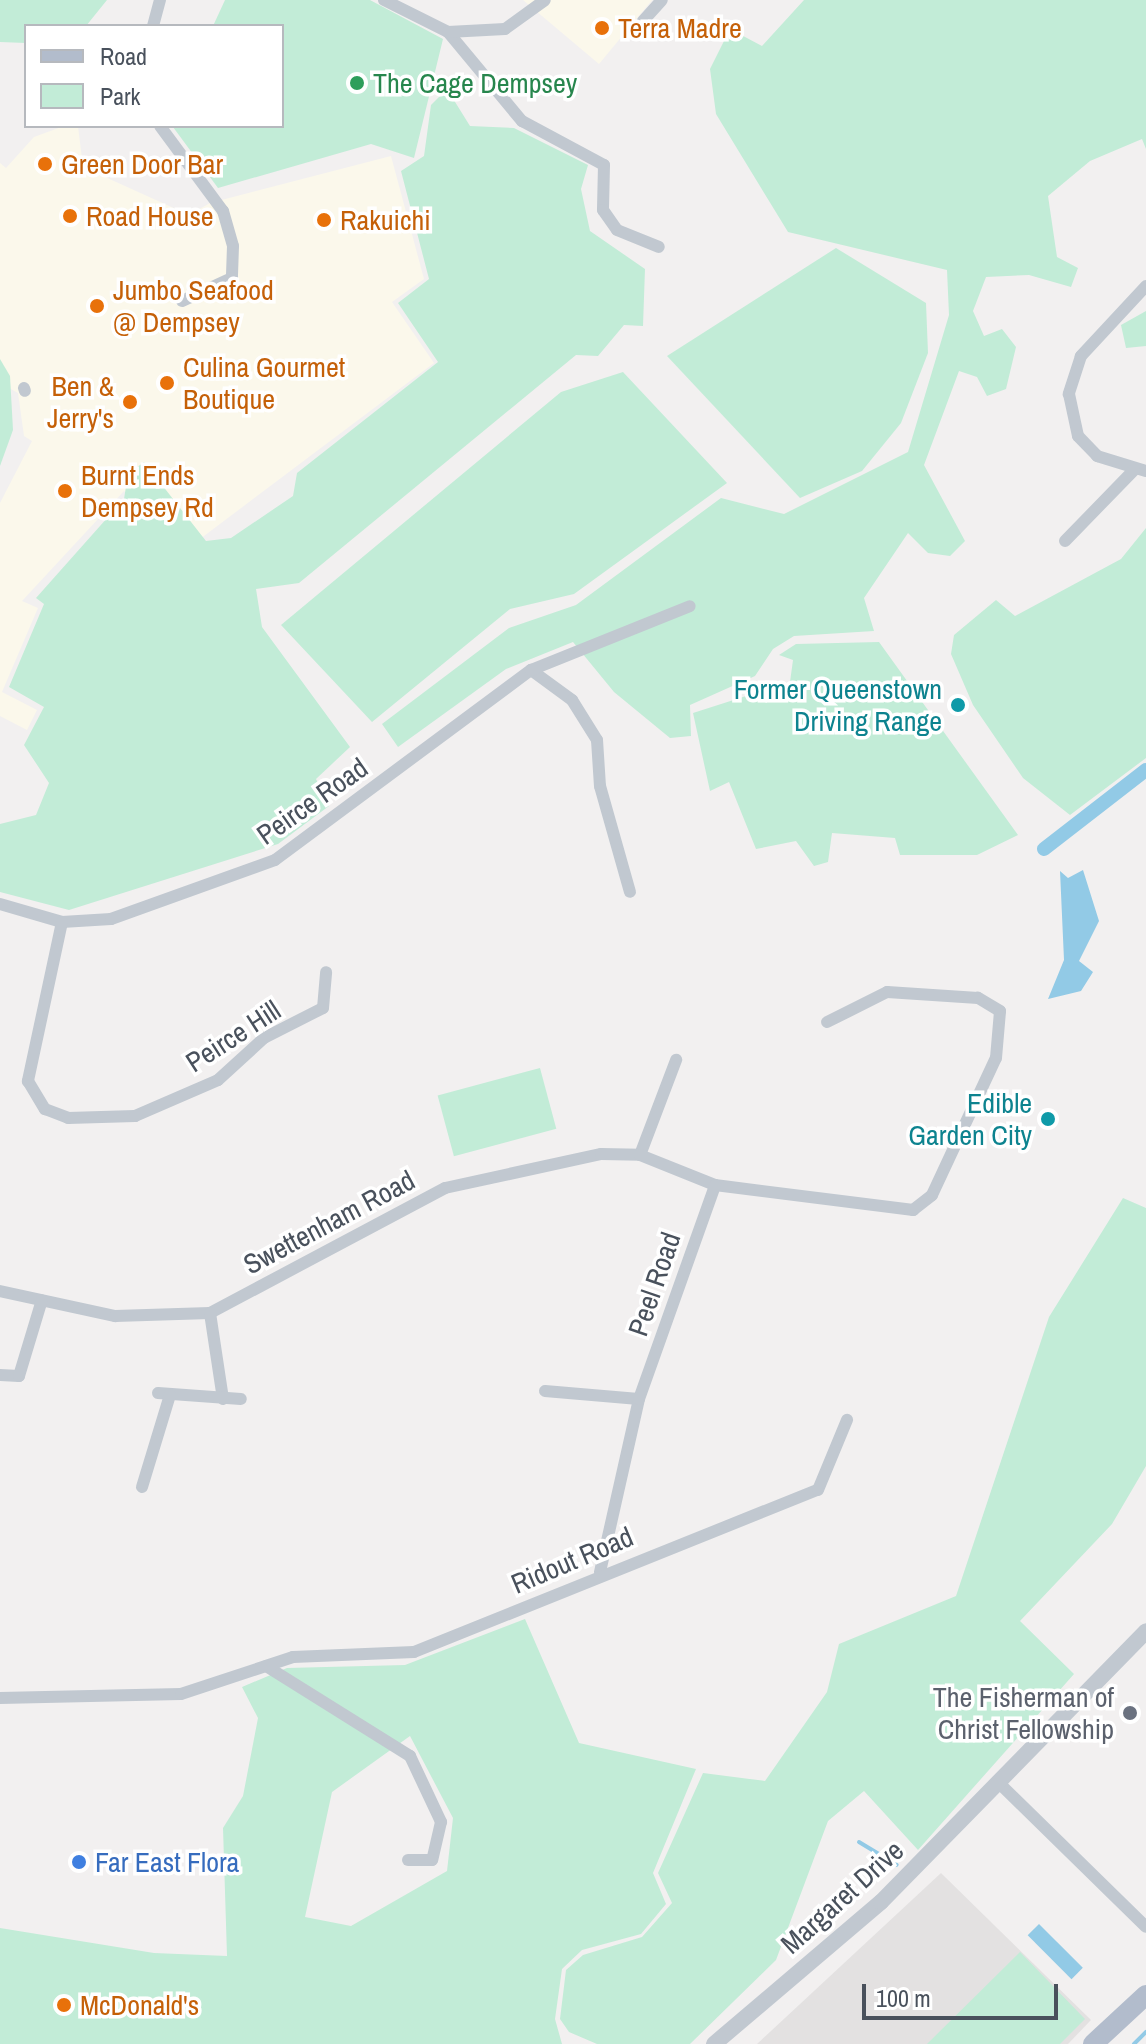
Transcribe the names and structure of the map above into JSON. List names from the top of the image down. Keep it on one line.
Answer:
{"streets":{"street":["Peirce Road","Peirce Hill","Swettenham Road","Peel Road","Ridout Road","Margaret Drive"]},"crossings":[["Peirce Road","Peirce Hill"],["Swettenham Road","Peel Road"],["Peel Road","Ridout Road"]],"places":["Terra Madre","The Cage Dempsey","Green Door Bar","Road House","Rakuichi","Jumbo Seafood @ Dempsey","Culina Gourmet Boutique","Ben & Jerry's","Burnt Ends Dempsey Rd","Former Queenstown Driving Range","Edible Garden City","The Fisherman of Christ Fellowship","Far East Flora","McDonald's"],"legend":["Road","Park"],"scale_bar":"100 m"}
